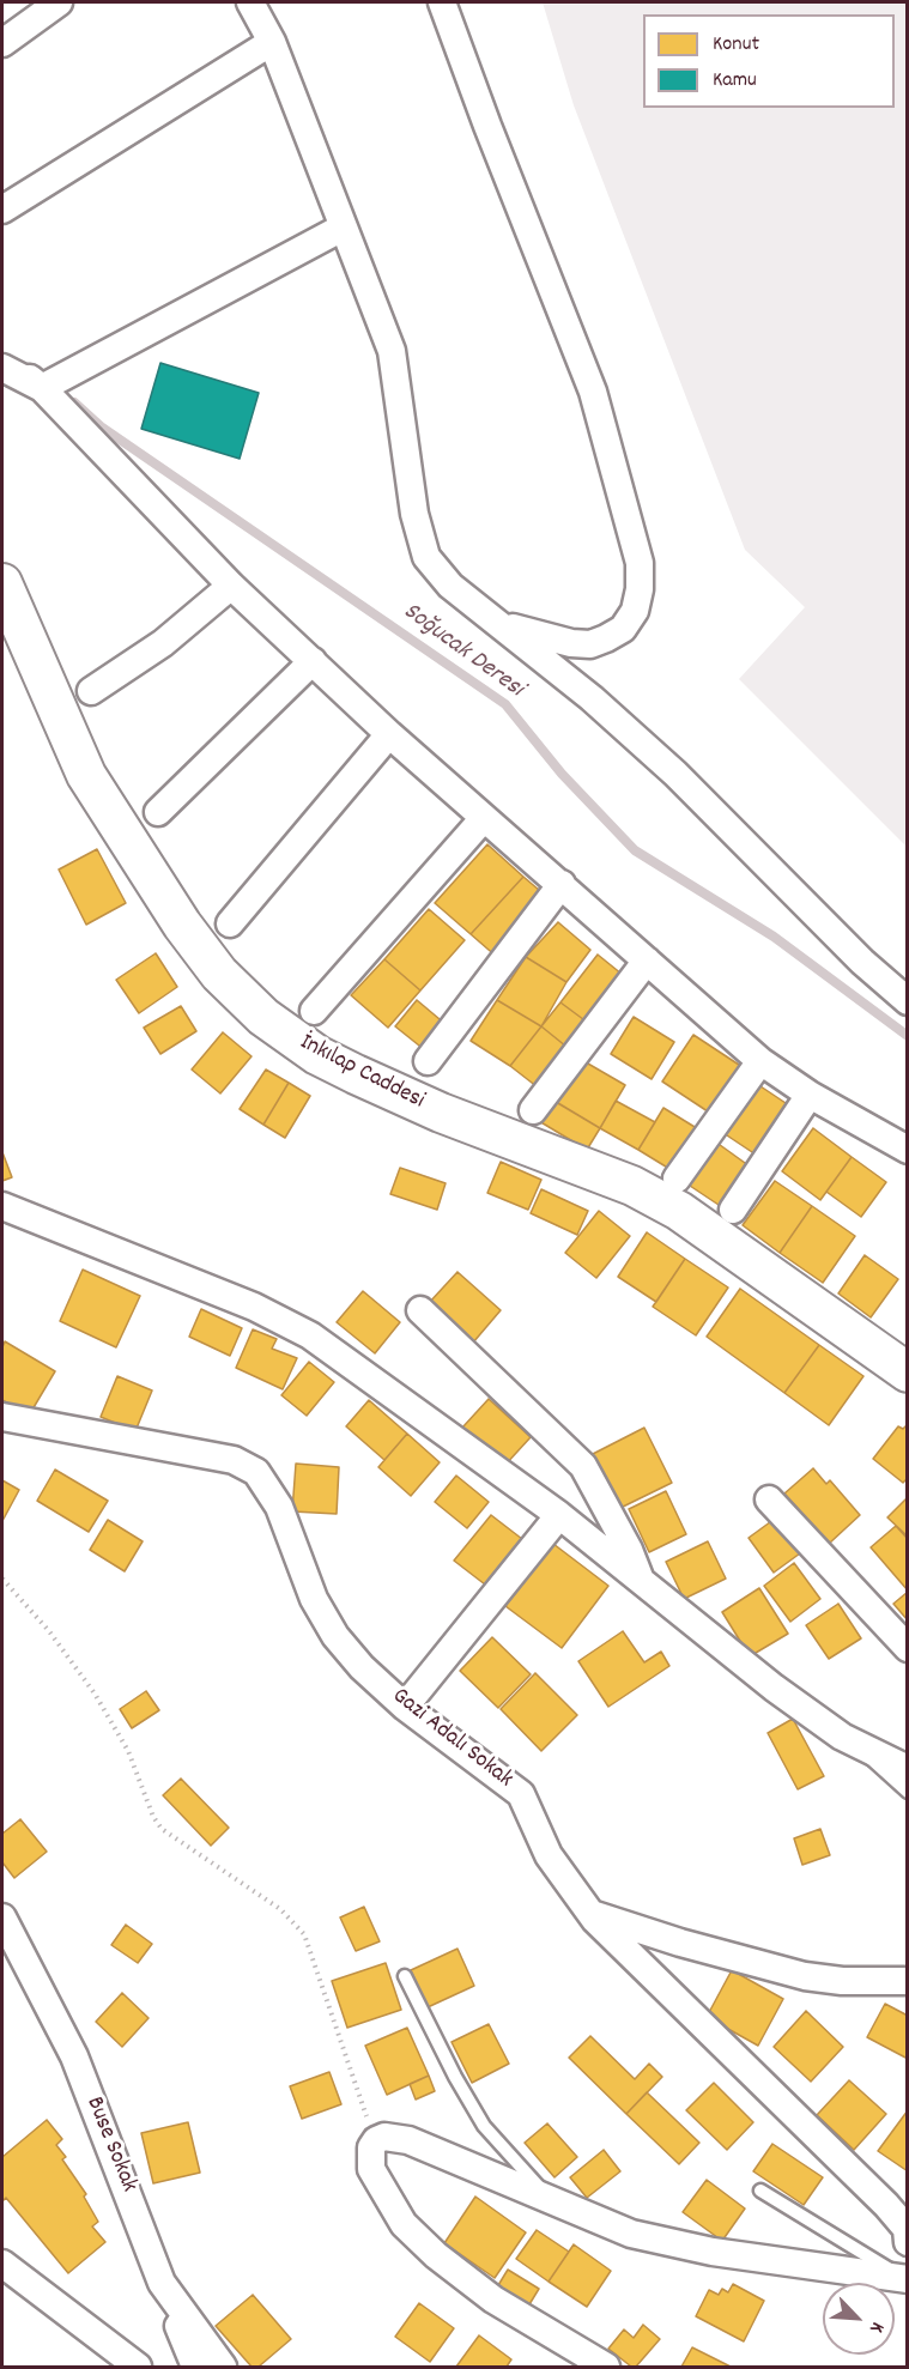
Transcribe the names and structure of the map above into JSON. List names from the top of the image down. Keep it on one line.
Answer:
{"streets":{"street":["İnkılap Caddesi","Gazi Adalı Sokak","Buse Sokak"]},"water":["Soğucak Deresi"],"legend":["Konut","Kamu"],"north":"bottom right"}
